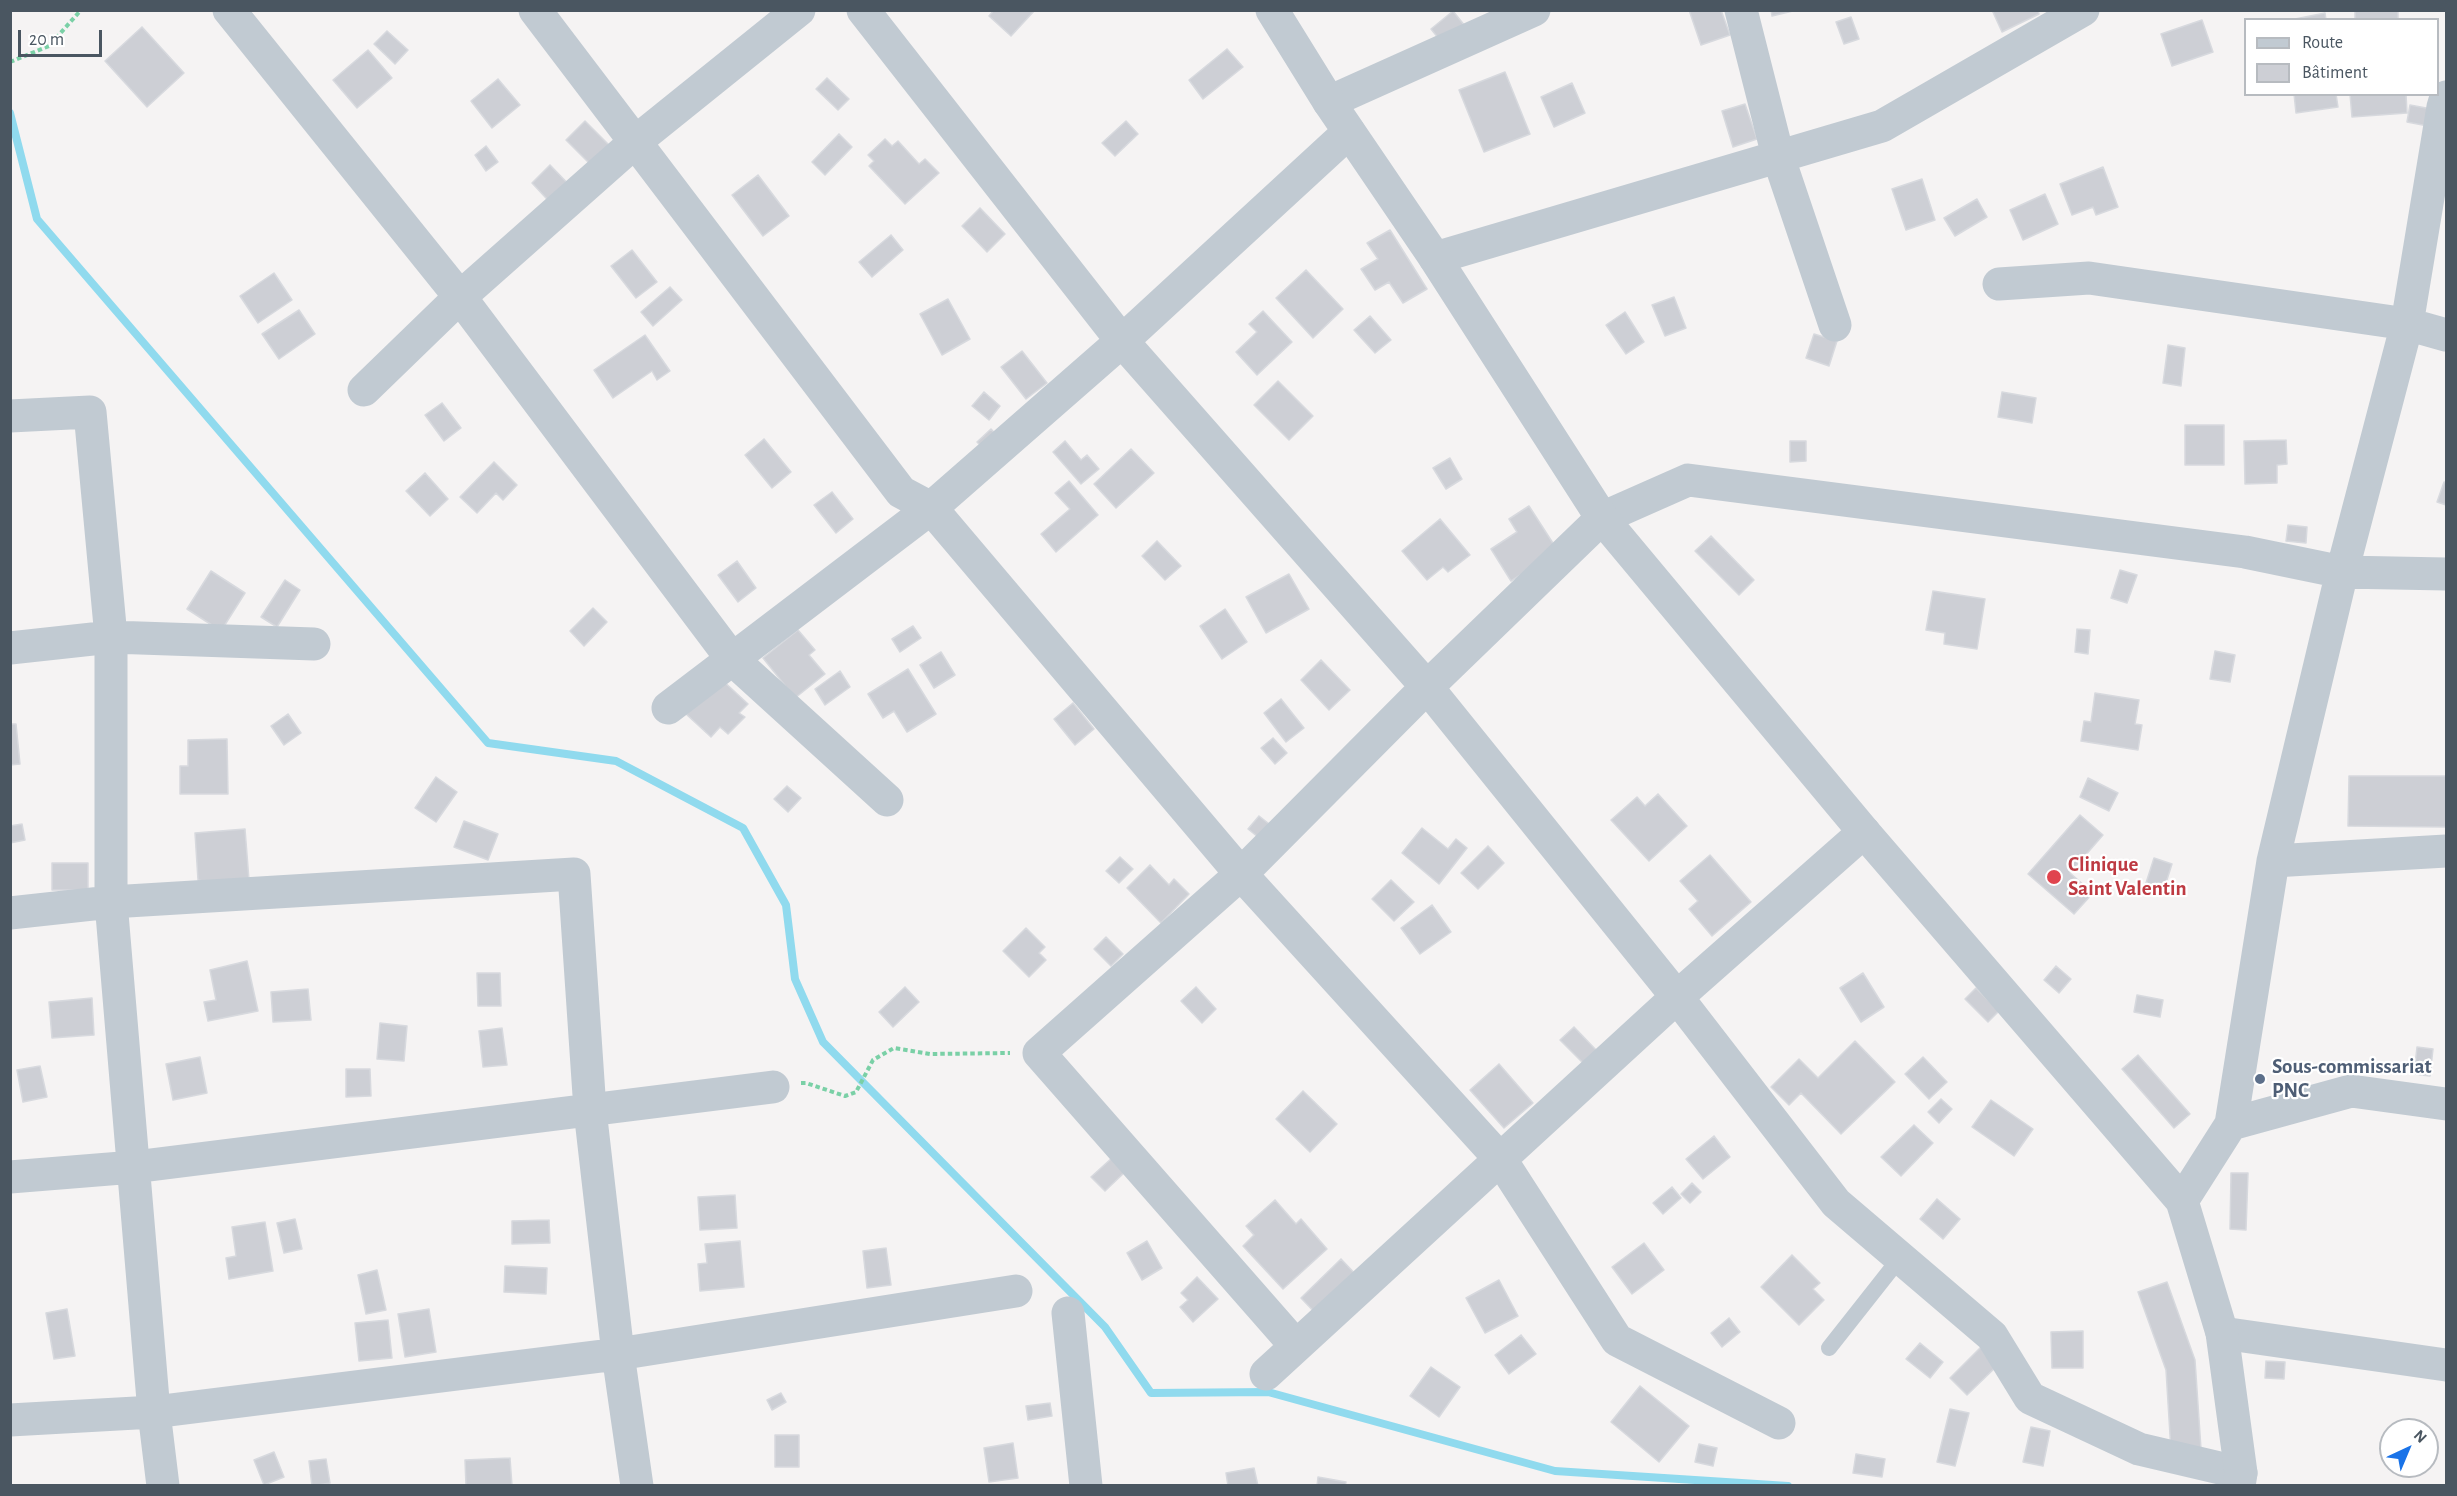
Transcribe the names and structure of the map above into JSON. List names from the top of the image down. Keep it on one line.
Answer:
{"places":["Clinique Saint Valentin","Sous-commissariat PNC"],"legend":["Route","Bâtiment"],"scale_bar":"20 m","north":"top right"}
